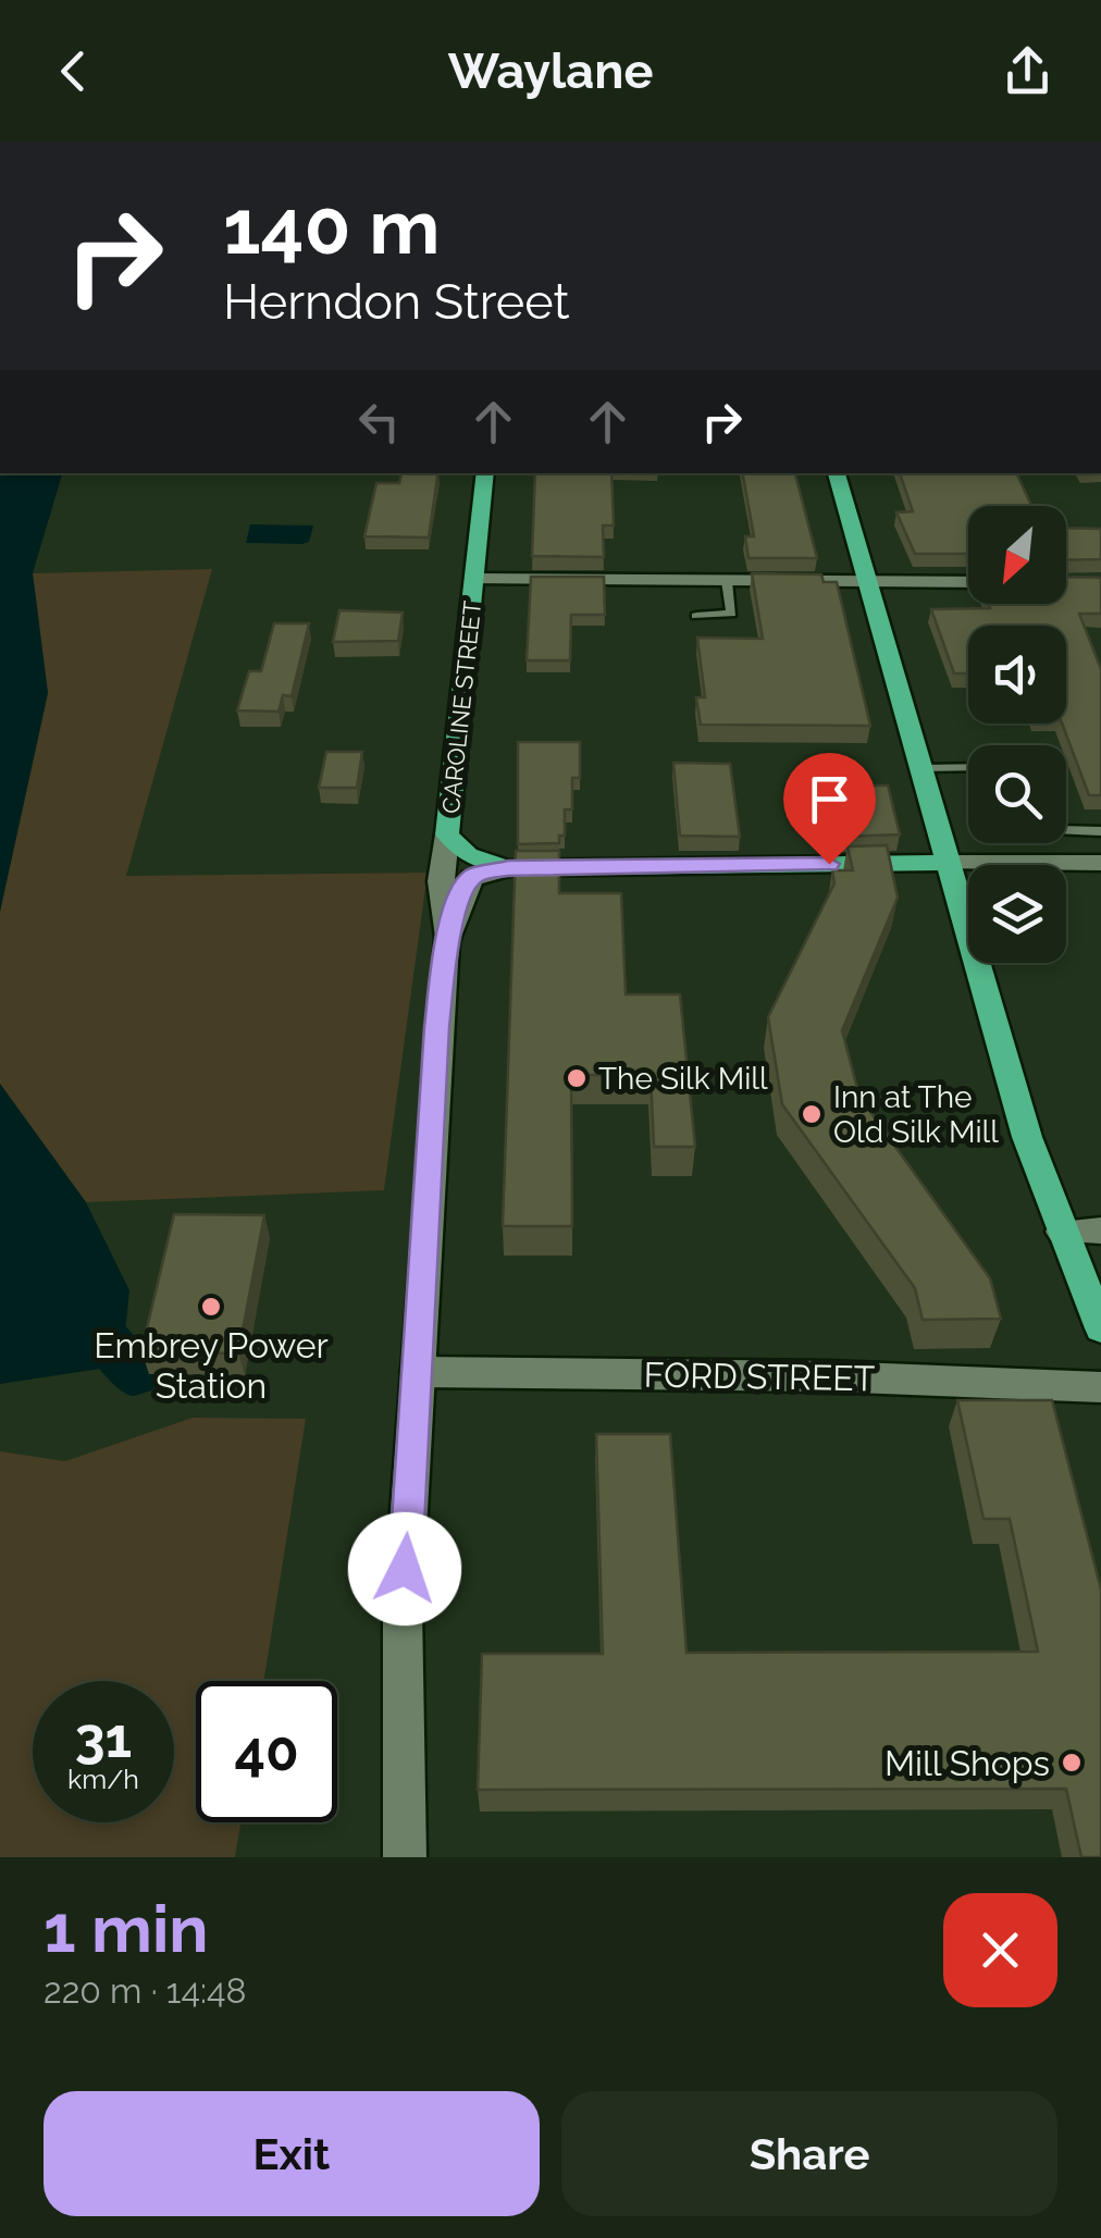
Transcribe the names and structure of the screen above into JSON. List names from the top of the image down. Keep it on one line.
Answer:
{"streets":{"main road":["CAROLINE STREET"],"street":["FORD STREET"]},"crossings":[["CAROLINE STREET","FORD STREET"]],"places":["The Silk Mill","Inn at The Old Silk Mill","Embrey Power Station","Mill Shops"],"north":"bottom left","page":{"header":"Waylane","turn":["140 m","Herndon Street"],"speed":"31 km/h","limit":"40","heading":["1 min","220 m · 14:48"],"buttons":["Exit","Share"]}}
